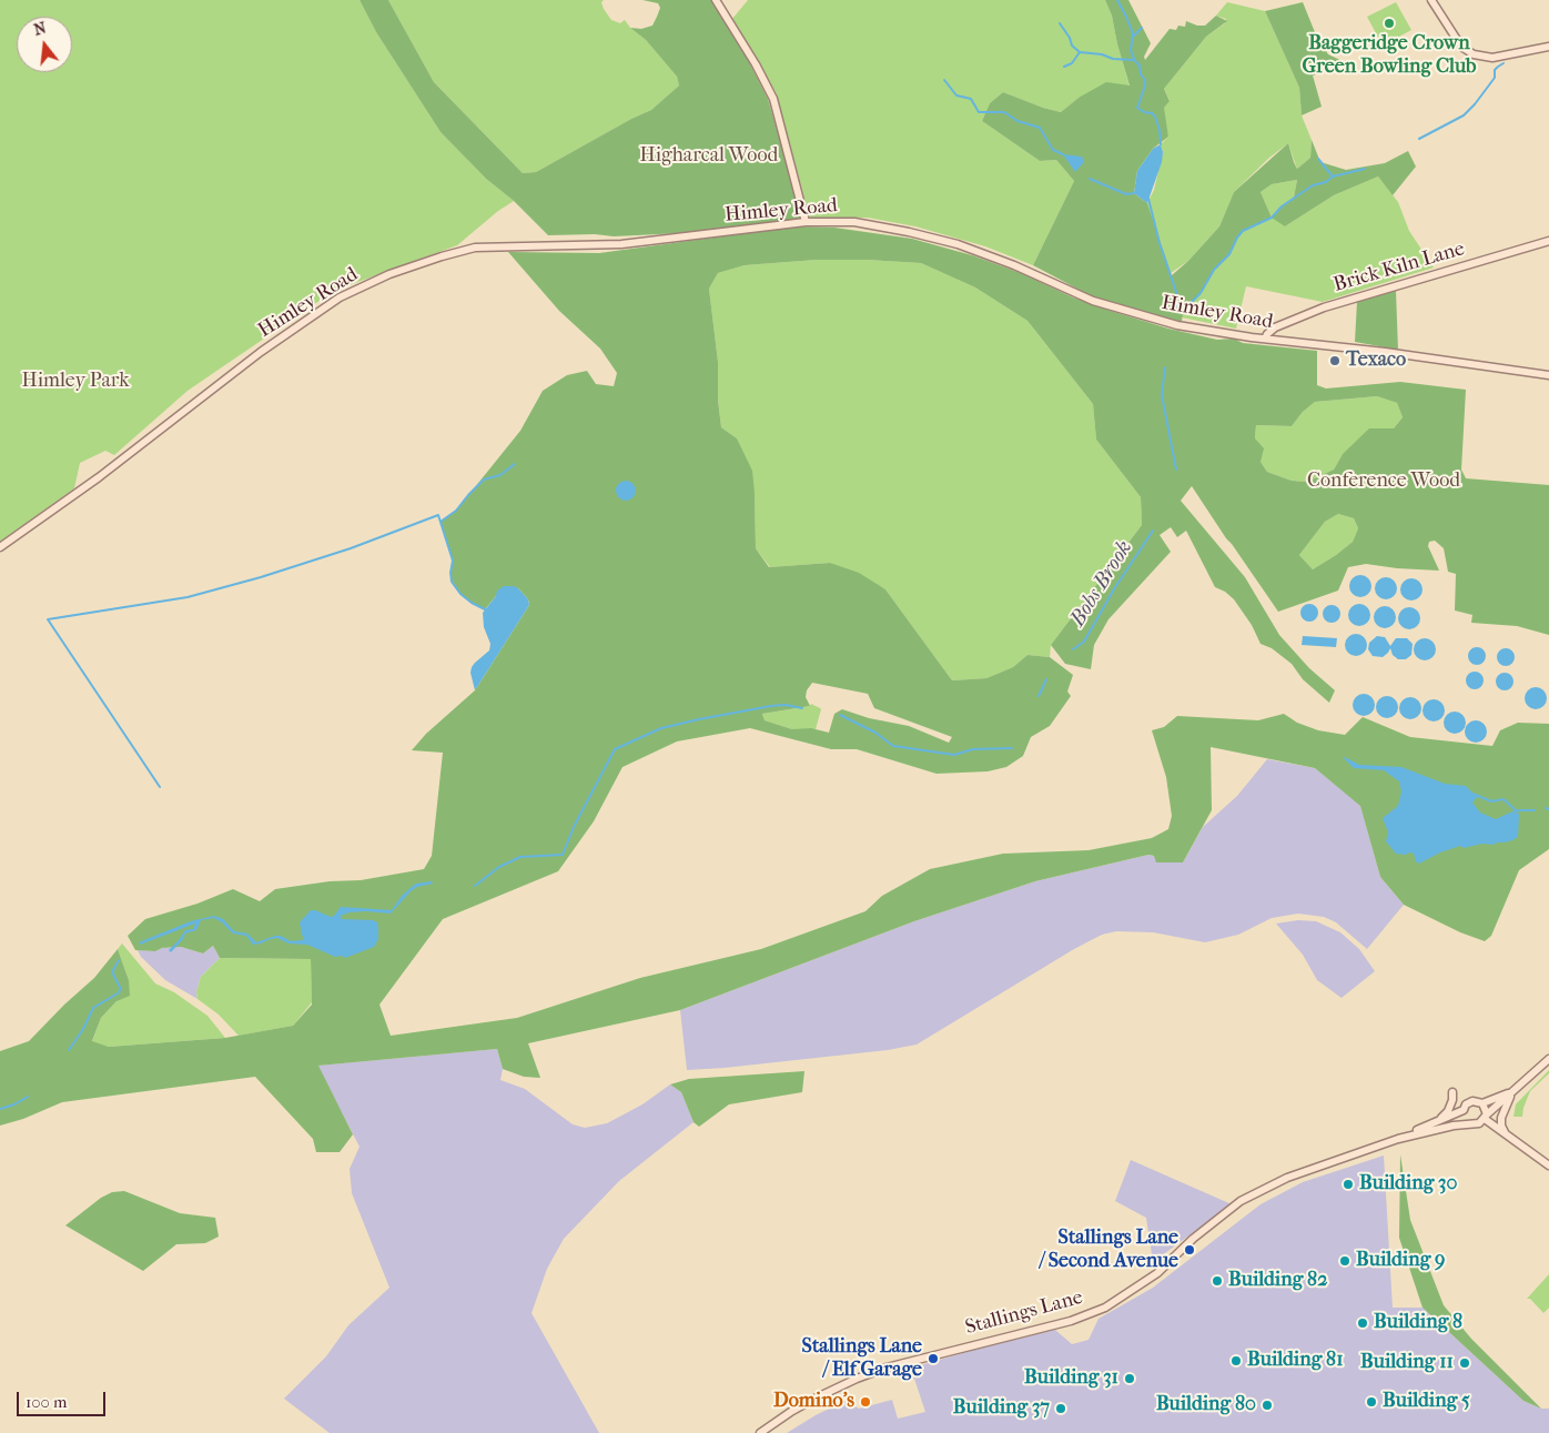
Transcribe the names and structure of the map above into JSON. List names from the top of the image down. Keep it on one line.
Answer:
{"streets":{"main road":["Himley Road","Brick Kiln Lane","Stallings Lane"]},"crossings":[["Himley Road","Brick Kiln Lane"]],"water":["Bobs Brook"],"parks":["Higharcal Wood","Himley Park","Conference Wood"],"places":["Baggeridge Crown Green Bowling Club","Texaco","Building 30","Stallings Lane / Second Avenue","Building 9","Building 82","Building 8","Stallings Lane / Elf Garage","Building 81","Building 11","Building 31","Domino's","Building 5","Building 80","Building 37"],"scale_bar":"100 m","north":"top"}
